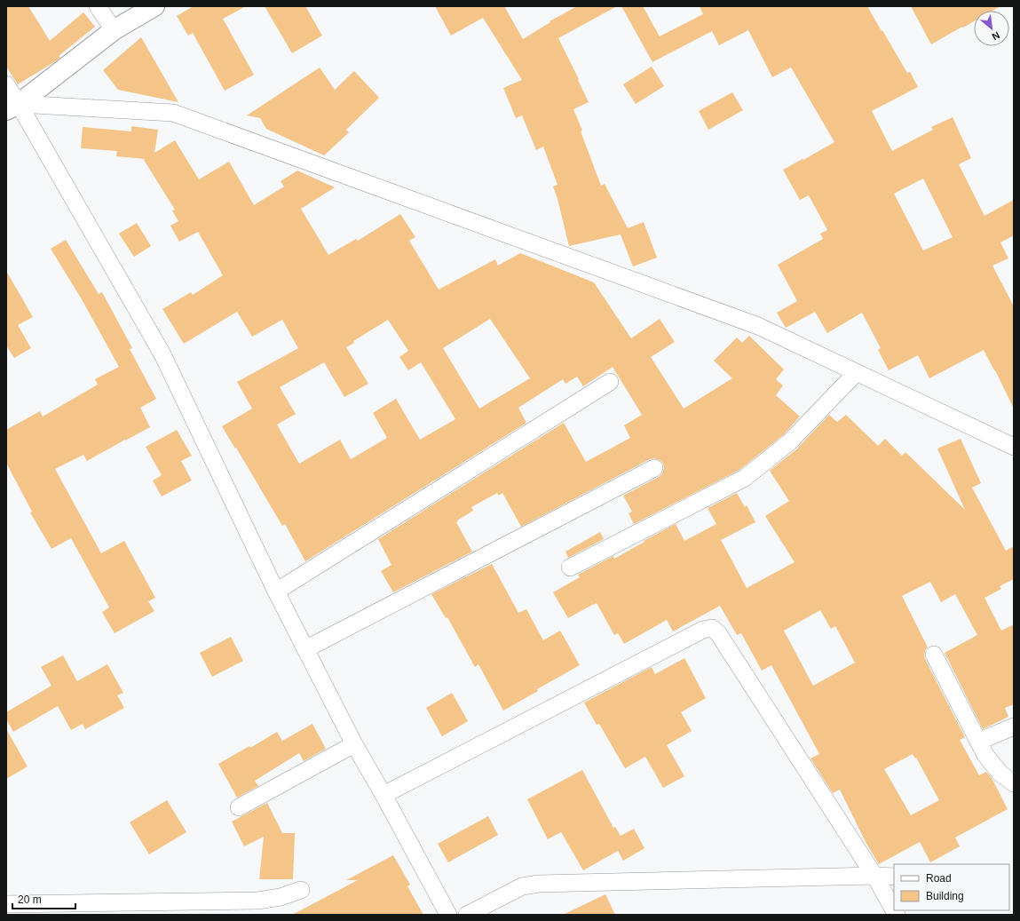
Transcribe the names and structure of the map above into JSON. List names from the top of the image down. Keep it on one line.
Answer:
{"legend":["Road","Building"],"scale_bar":"20 m","north":"bottom right"}
